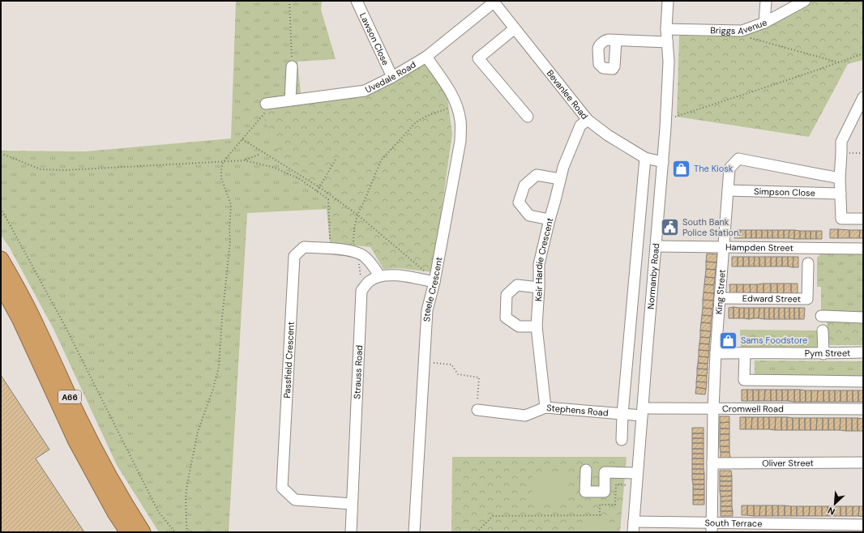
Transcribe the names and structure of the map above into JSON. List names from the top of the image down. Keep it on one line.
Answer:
{"streets":{"highway":["A66"],"street":["Briggs Avenue","Lawson Close","Uvedale Road","Bevanlee Road","Simpson Close","Hampden Street","Keir Hardie Crescent","Normanby Road","Steele Crescent","King Street","Edward Street","Pym Street","Passfield Crescent","Strauss Road","Cromwell Road","Stephens Road","Oliver Street","South Terrace"]},"crossings":[["Briggs Avenue","Normanby Road"],["Lawson Close","Uvedale Road"],["Uvedale Road","Bevanlee Road"],["Uvedale Road","Steele Crescent"],["Bevanlee Road","Keir Hardie Crescent"],["Bevanlee Road","Normanby Road"],["Simpson Close","King Street"],["Hampden Street","Normanby Road"],["Hampden Street","King Street"],["Keir Hardie Crescent","Stephens Road"],["Normanby Road","Cromwell Road"],["Normanby Road","Stephens Road"],["Normanby Road","South Terrace"],["King Street","Edward Street"],["King Street","Cromwell Road"],["King Street","Oliver Street"],["King Street","South Terrace"],["Passfield Crescent","Strauss Road"],["Cromwell Road","Stephens Road"]],"places":{"shop":["The Kiosk","Sams Foodstore"],"public building":["South Bank Police Station."]},"north":"bottom left"}
